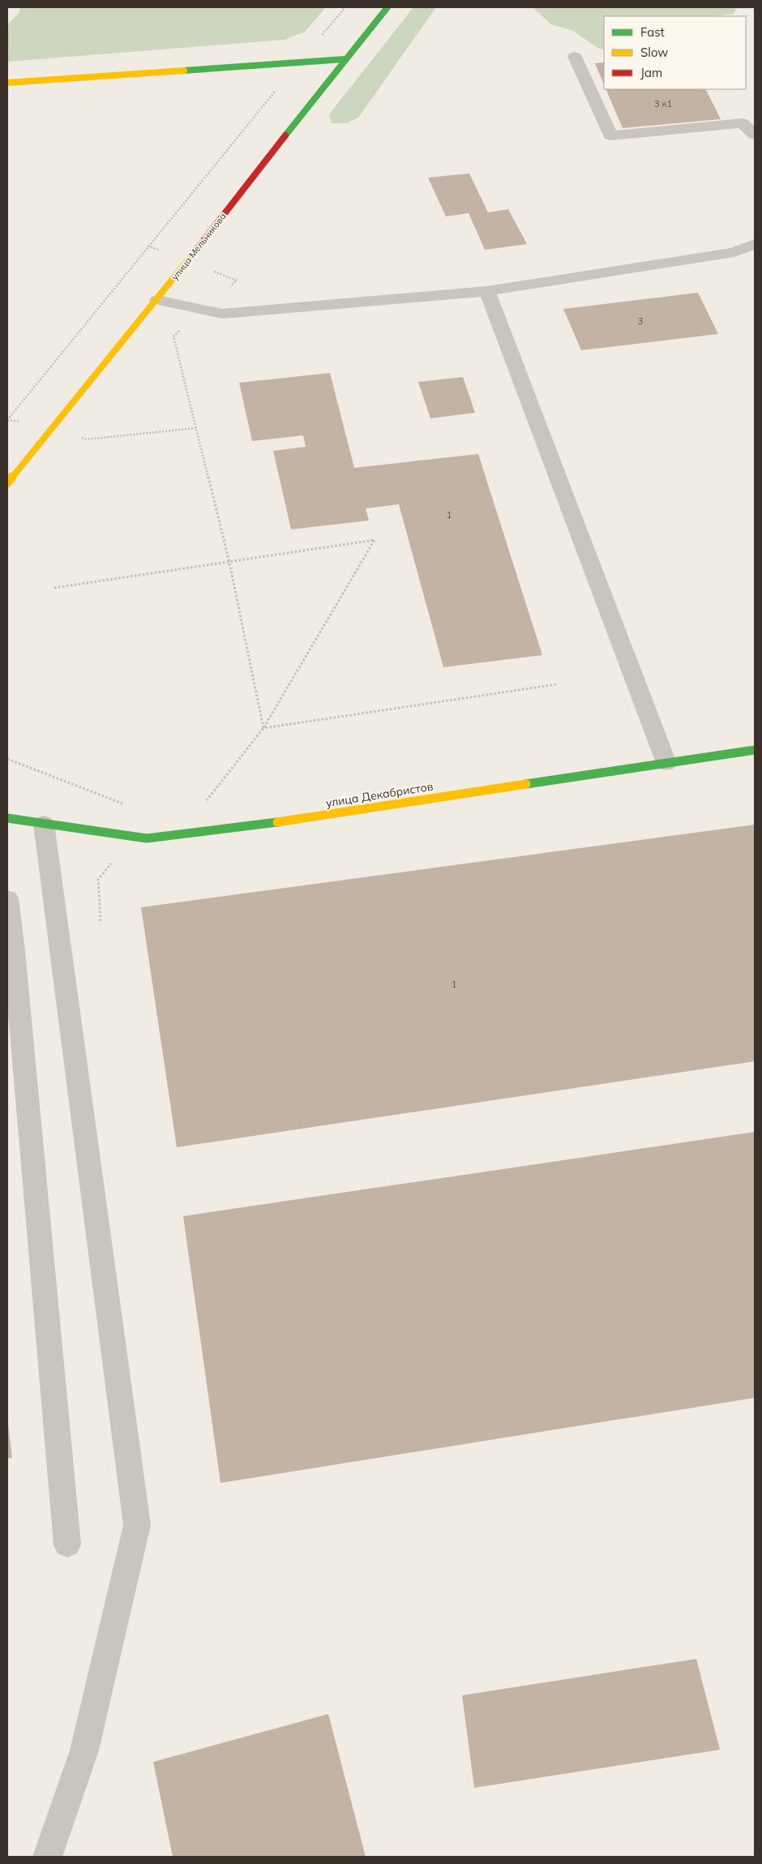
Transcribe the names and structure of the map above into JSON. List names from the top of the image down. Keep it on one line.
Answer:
{"streets":{"street":["улица Мельникова","улица Декабристов"]},"house_numbers":["3 к1","3","1","1"],"legend":["Fast","Slow","Jam"]}
